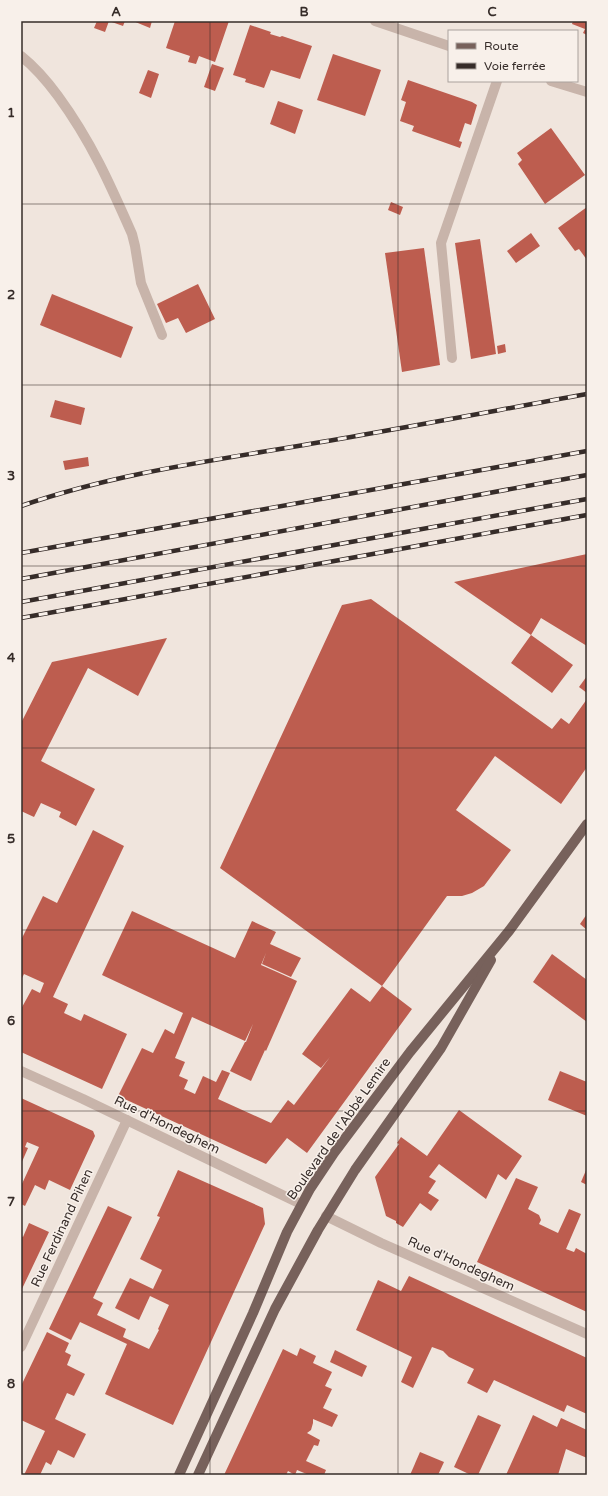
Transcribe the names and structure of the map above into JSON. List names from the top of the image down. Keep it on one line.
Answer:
{"streets":{"main road":["Boulevard de l'Abbé Lemire"],"street":["Rue d'Hondeghem","Rue Ferdinand Pihen"]},"crossings":[["Rue d'Hondeghem","Boulevard de l'Abbé Lemire"],["Rue d'Hondeghem","Rue Ferdinand Pihen"]],"legend":["Route","Voie ferrée"],"grid":{"columns":["A","B","C"],"rows":["1","2","3","4","5","6","7","8"]}}
